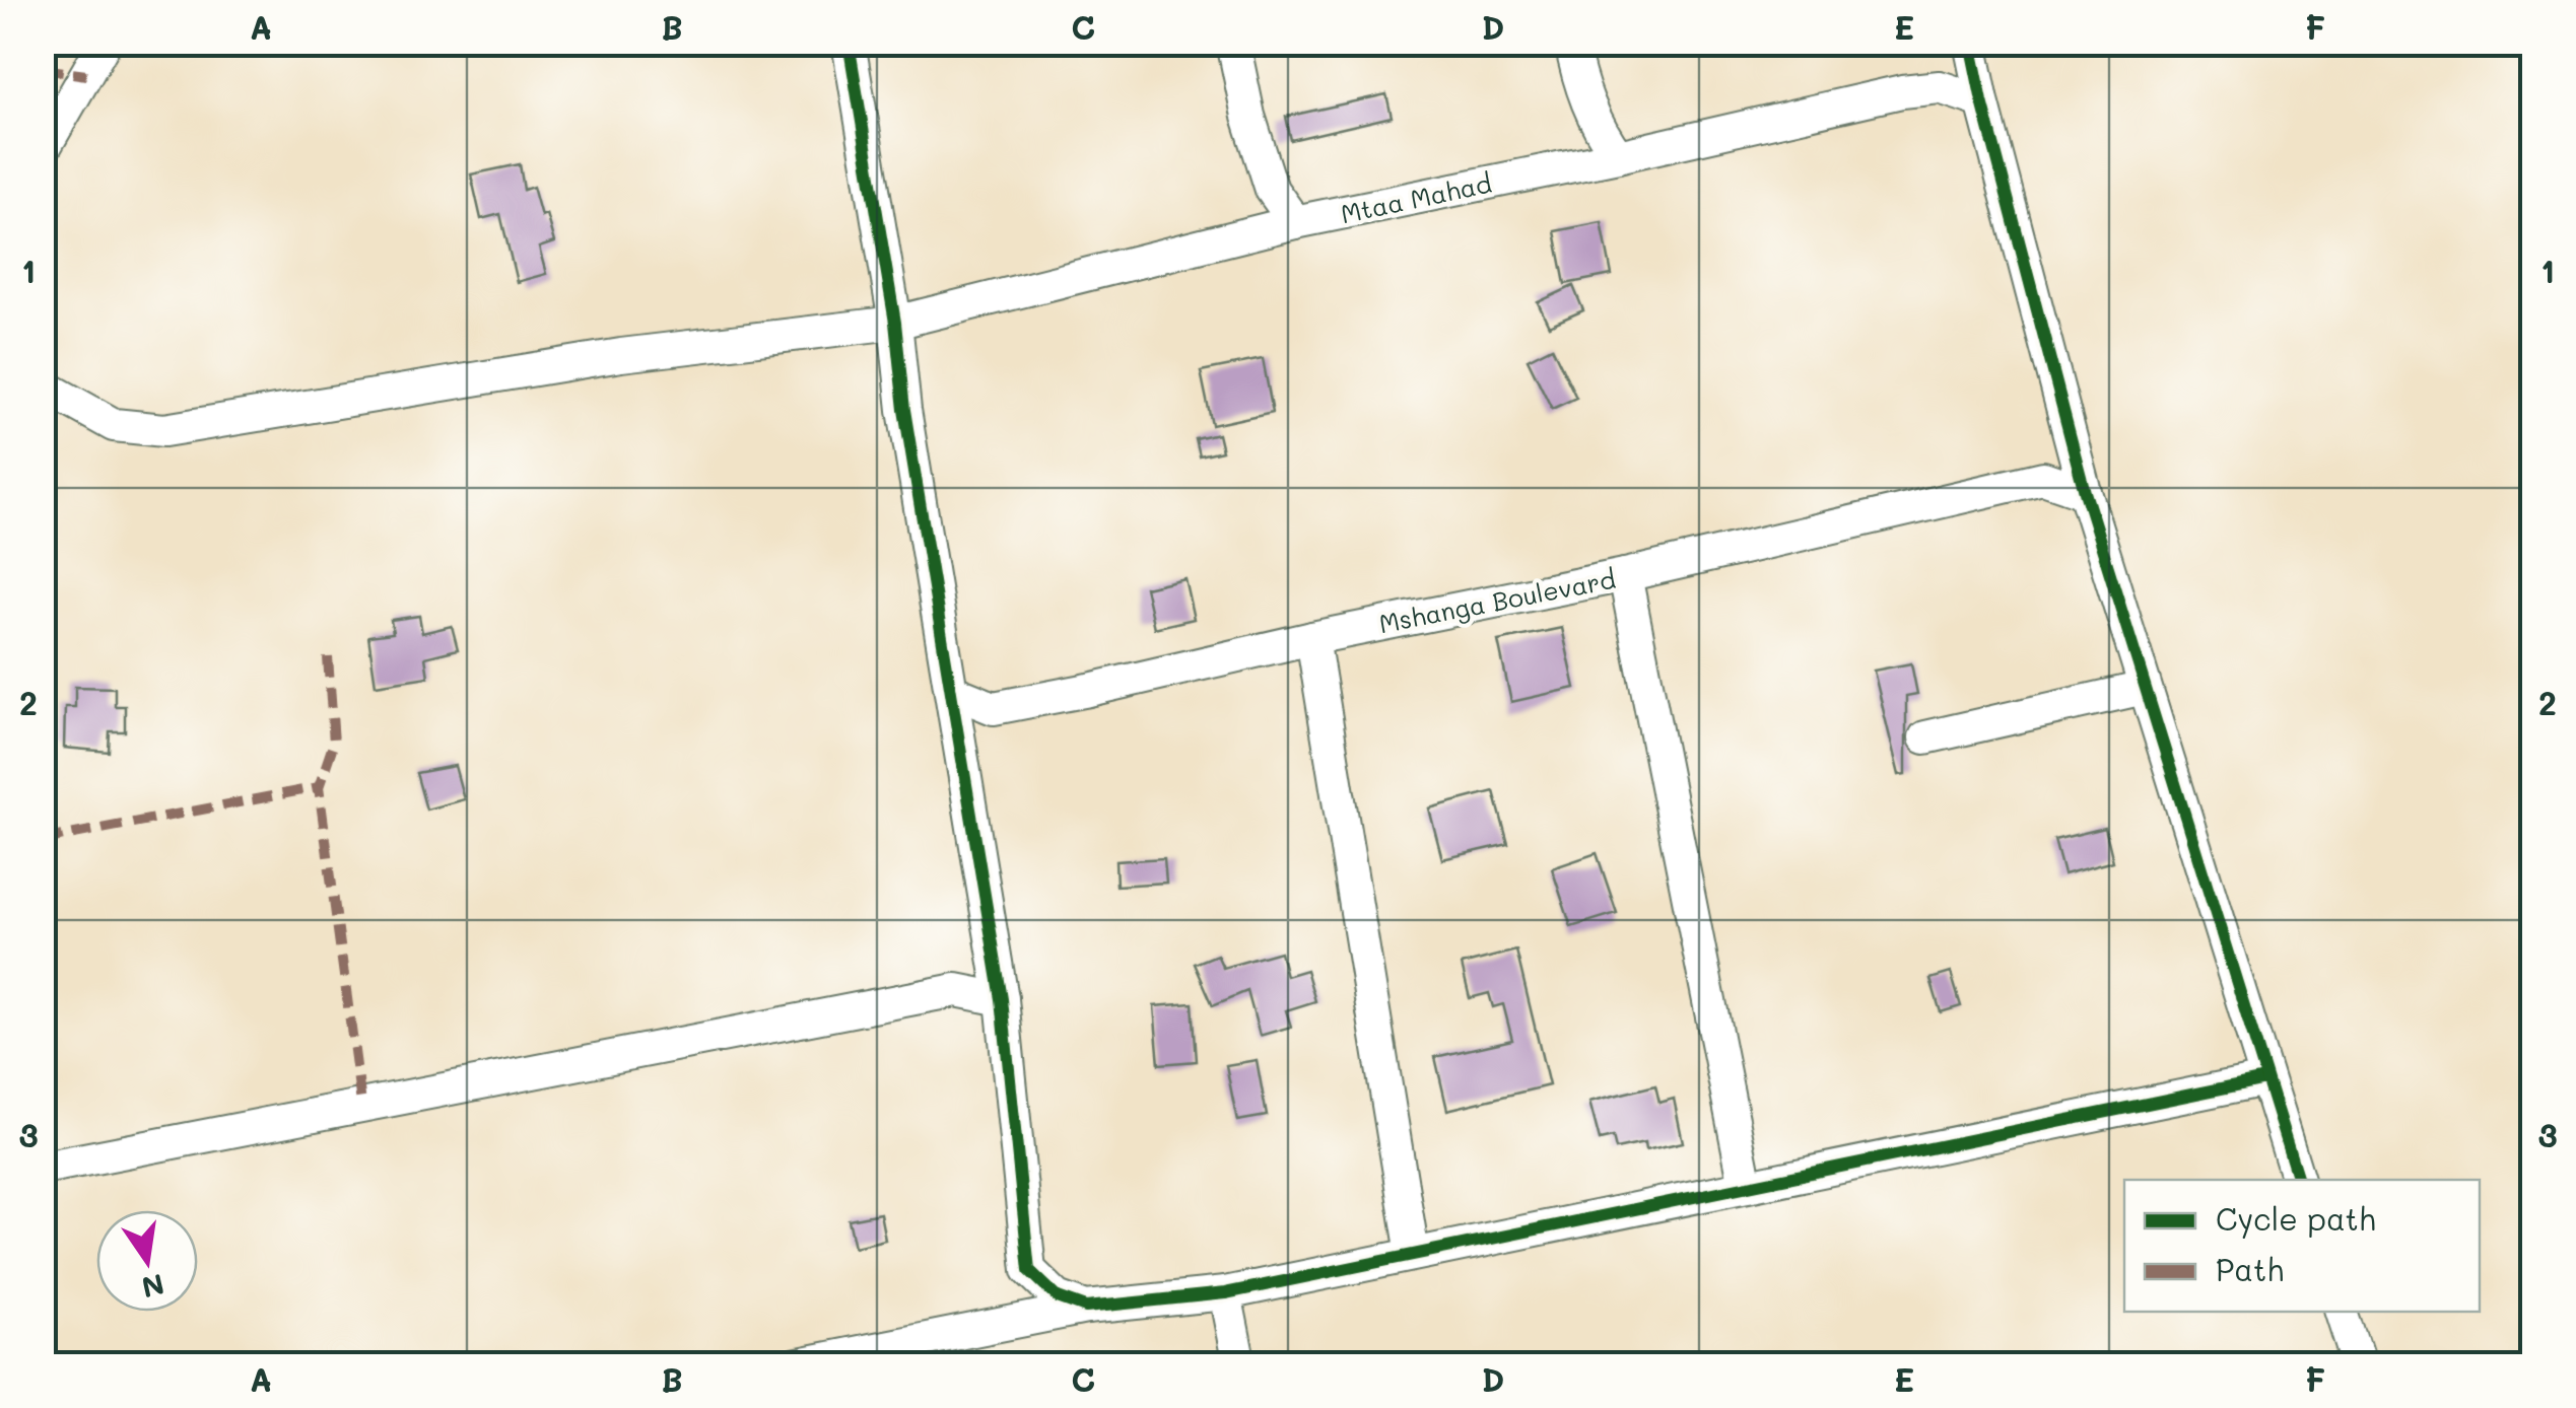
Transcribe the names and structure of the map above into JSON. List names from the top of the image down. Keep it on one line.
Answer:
{"streets":{"street":["Mtaa Mahad","Mshanga Boulevard"]},"legend":["Cycle path","Path"],"north":"bottom","grid":{"columns":["A","B","C","D","E","F"],"rows":["1","2","3"]}}
